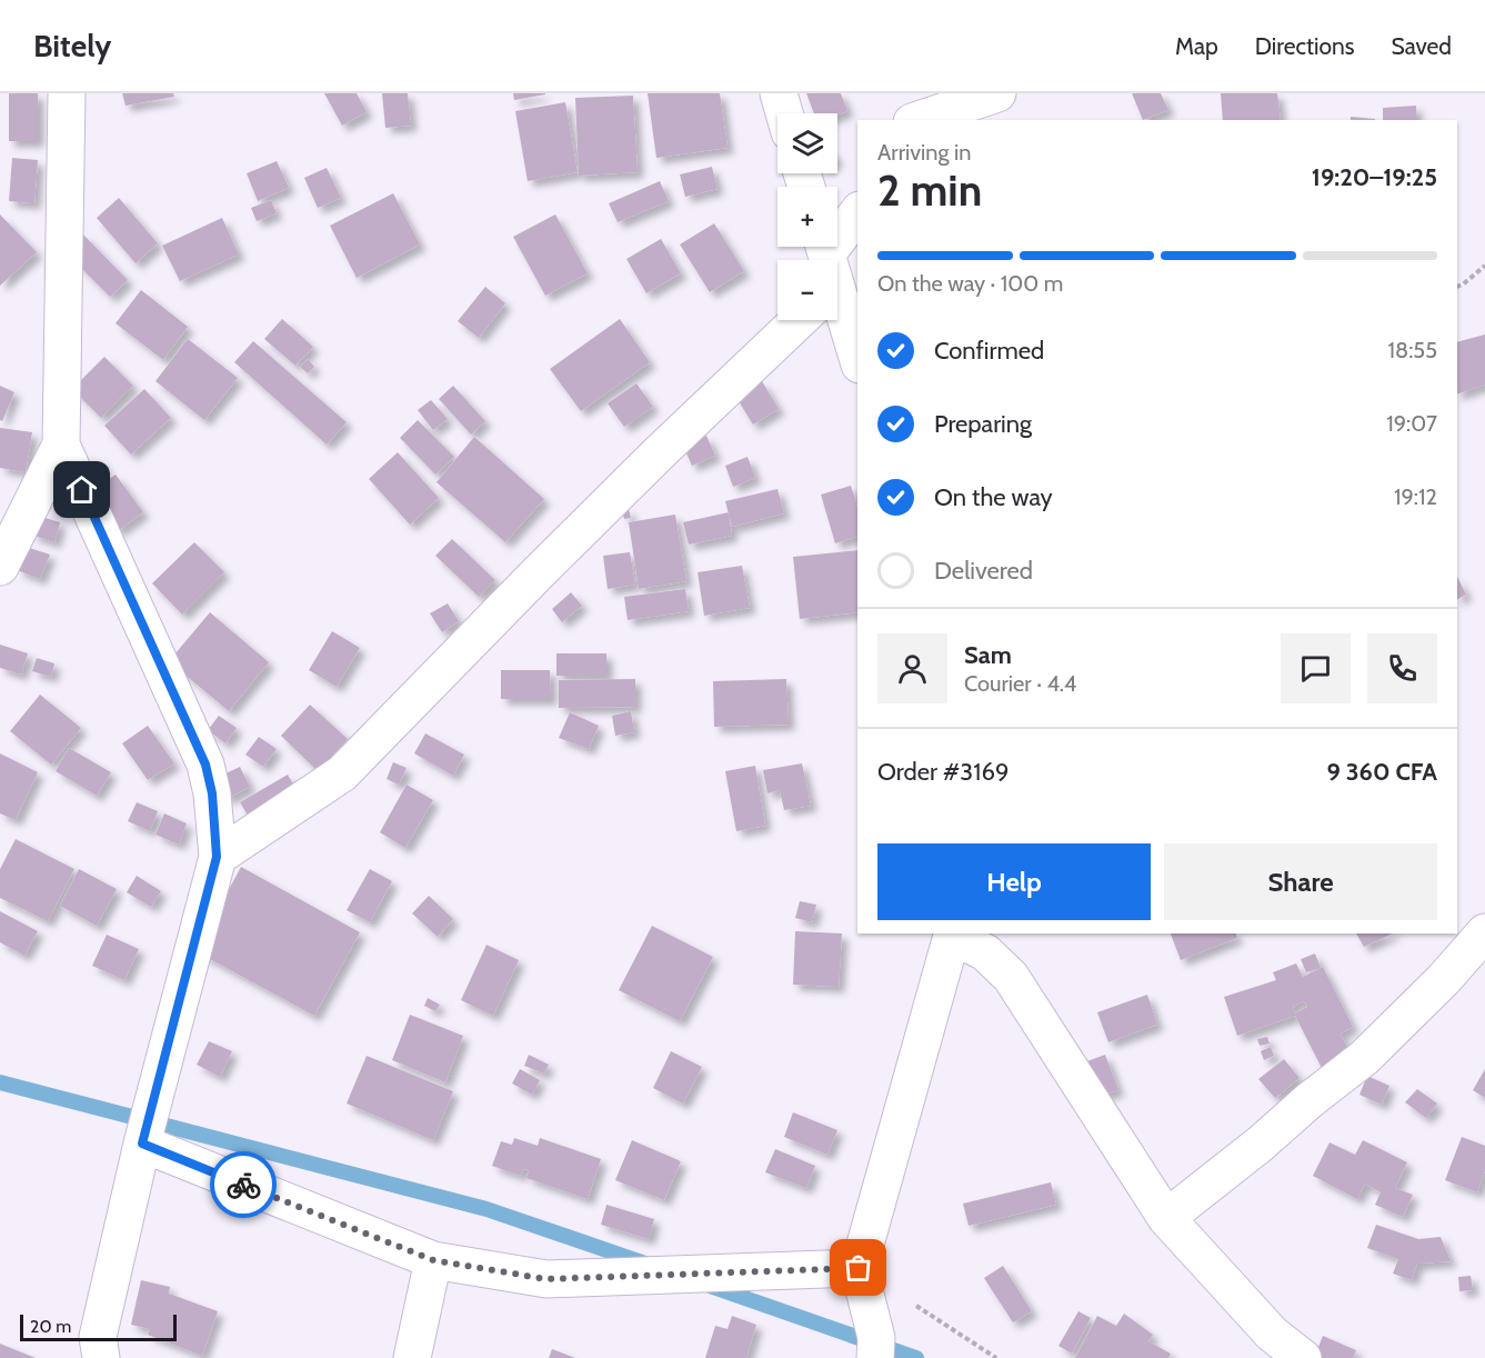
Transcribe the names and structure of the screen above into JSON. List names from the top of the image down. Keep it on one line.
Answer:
{"scale_bar":"20 m","page":{"header":"Bitely","nav":["Map","Directions","Saved"],"map_buttons":["+","−"],"heading":["2 min","Arriving in","19:20–19:25"],"panel":["Sam","Courier · 4.4","Order #3169","9 360 CFA"],"bar":"On the way · 100 m","list":[["Confirmed","18:55"],["Preparing","19:07"],["On the way","19:12"],"Delivered"],"buttons":["Help","Share"],"scale":"20 m"}}
